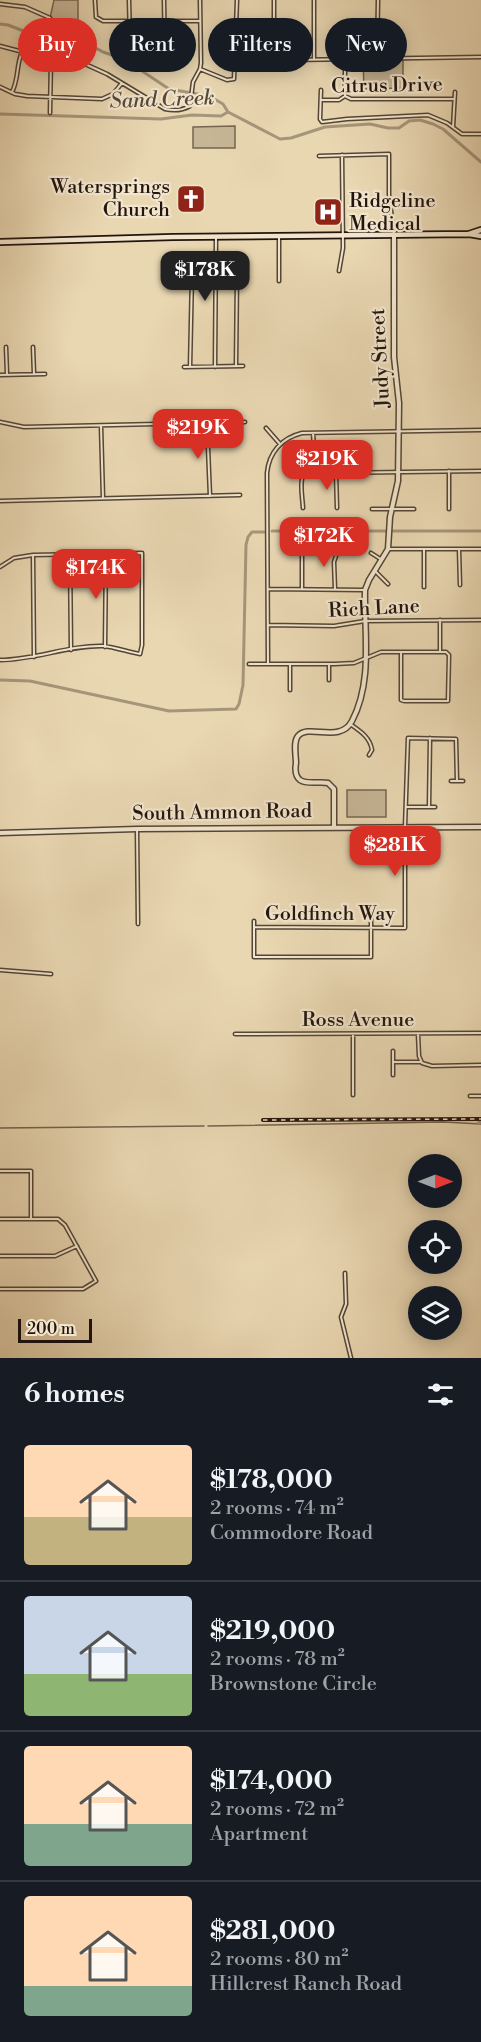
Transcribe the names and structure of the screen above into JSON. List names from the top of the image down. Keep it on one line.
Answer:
{"streets":{"street":["Citrus Drive","Judy Street","Rich Lane","South Ammon Road","Goldfinch Way","Ross Avenue"]},"crossings":[["Judy Street","Rich Lane"],["South Ammon Road","Goldfinch Way"]],"water":["Sand Creek"],"places":{"church":["Watersprings Church"],"hospital":["Ridgeline Medical"]},"scale_bar":"200 m","north":"right","page":{"chip":["Buy","Rent","Filters","New"],"price":["$178K","$219K","$219K","$172K","$174K","$281K"],"scale":"200 m","heading":"6 homes","list":[{"name":"$178,000","note":"2 rooms · 74 m² · Commodore Road"},{"name":"$219,000","note":"2 rooms · 78 m² · Brownstone Circle"},{"name":"$174,000","note":"2 rooms · 72 m² · Apartment"},{"name":"$281,000","note":"2 rooms · 80 m² · Hillcrest Ranch Road"}]}}
